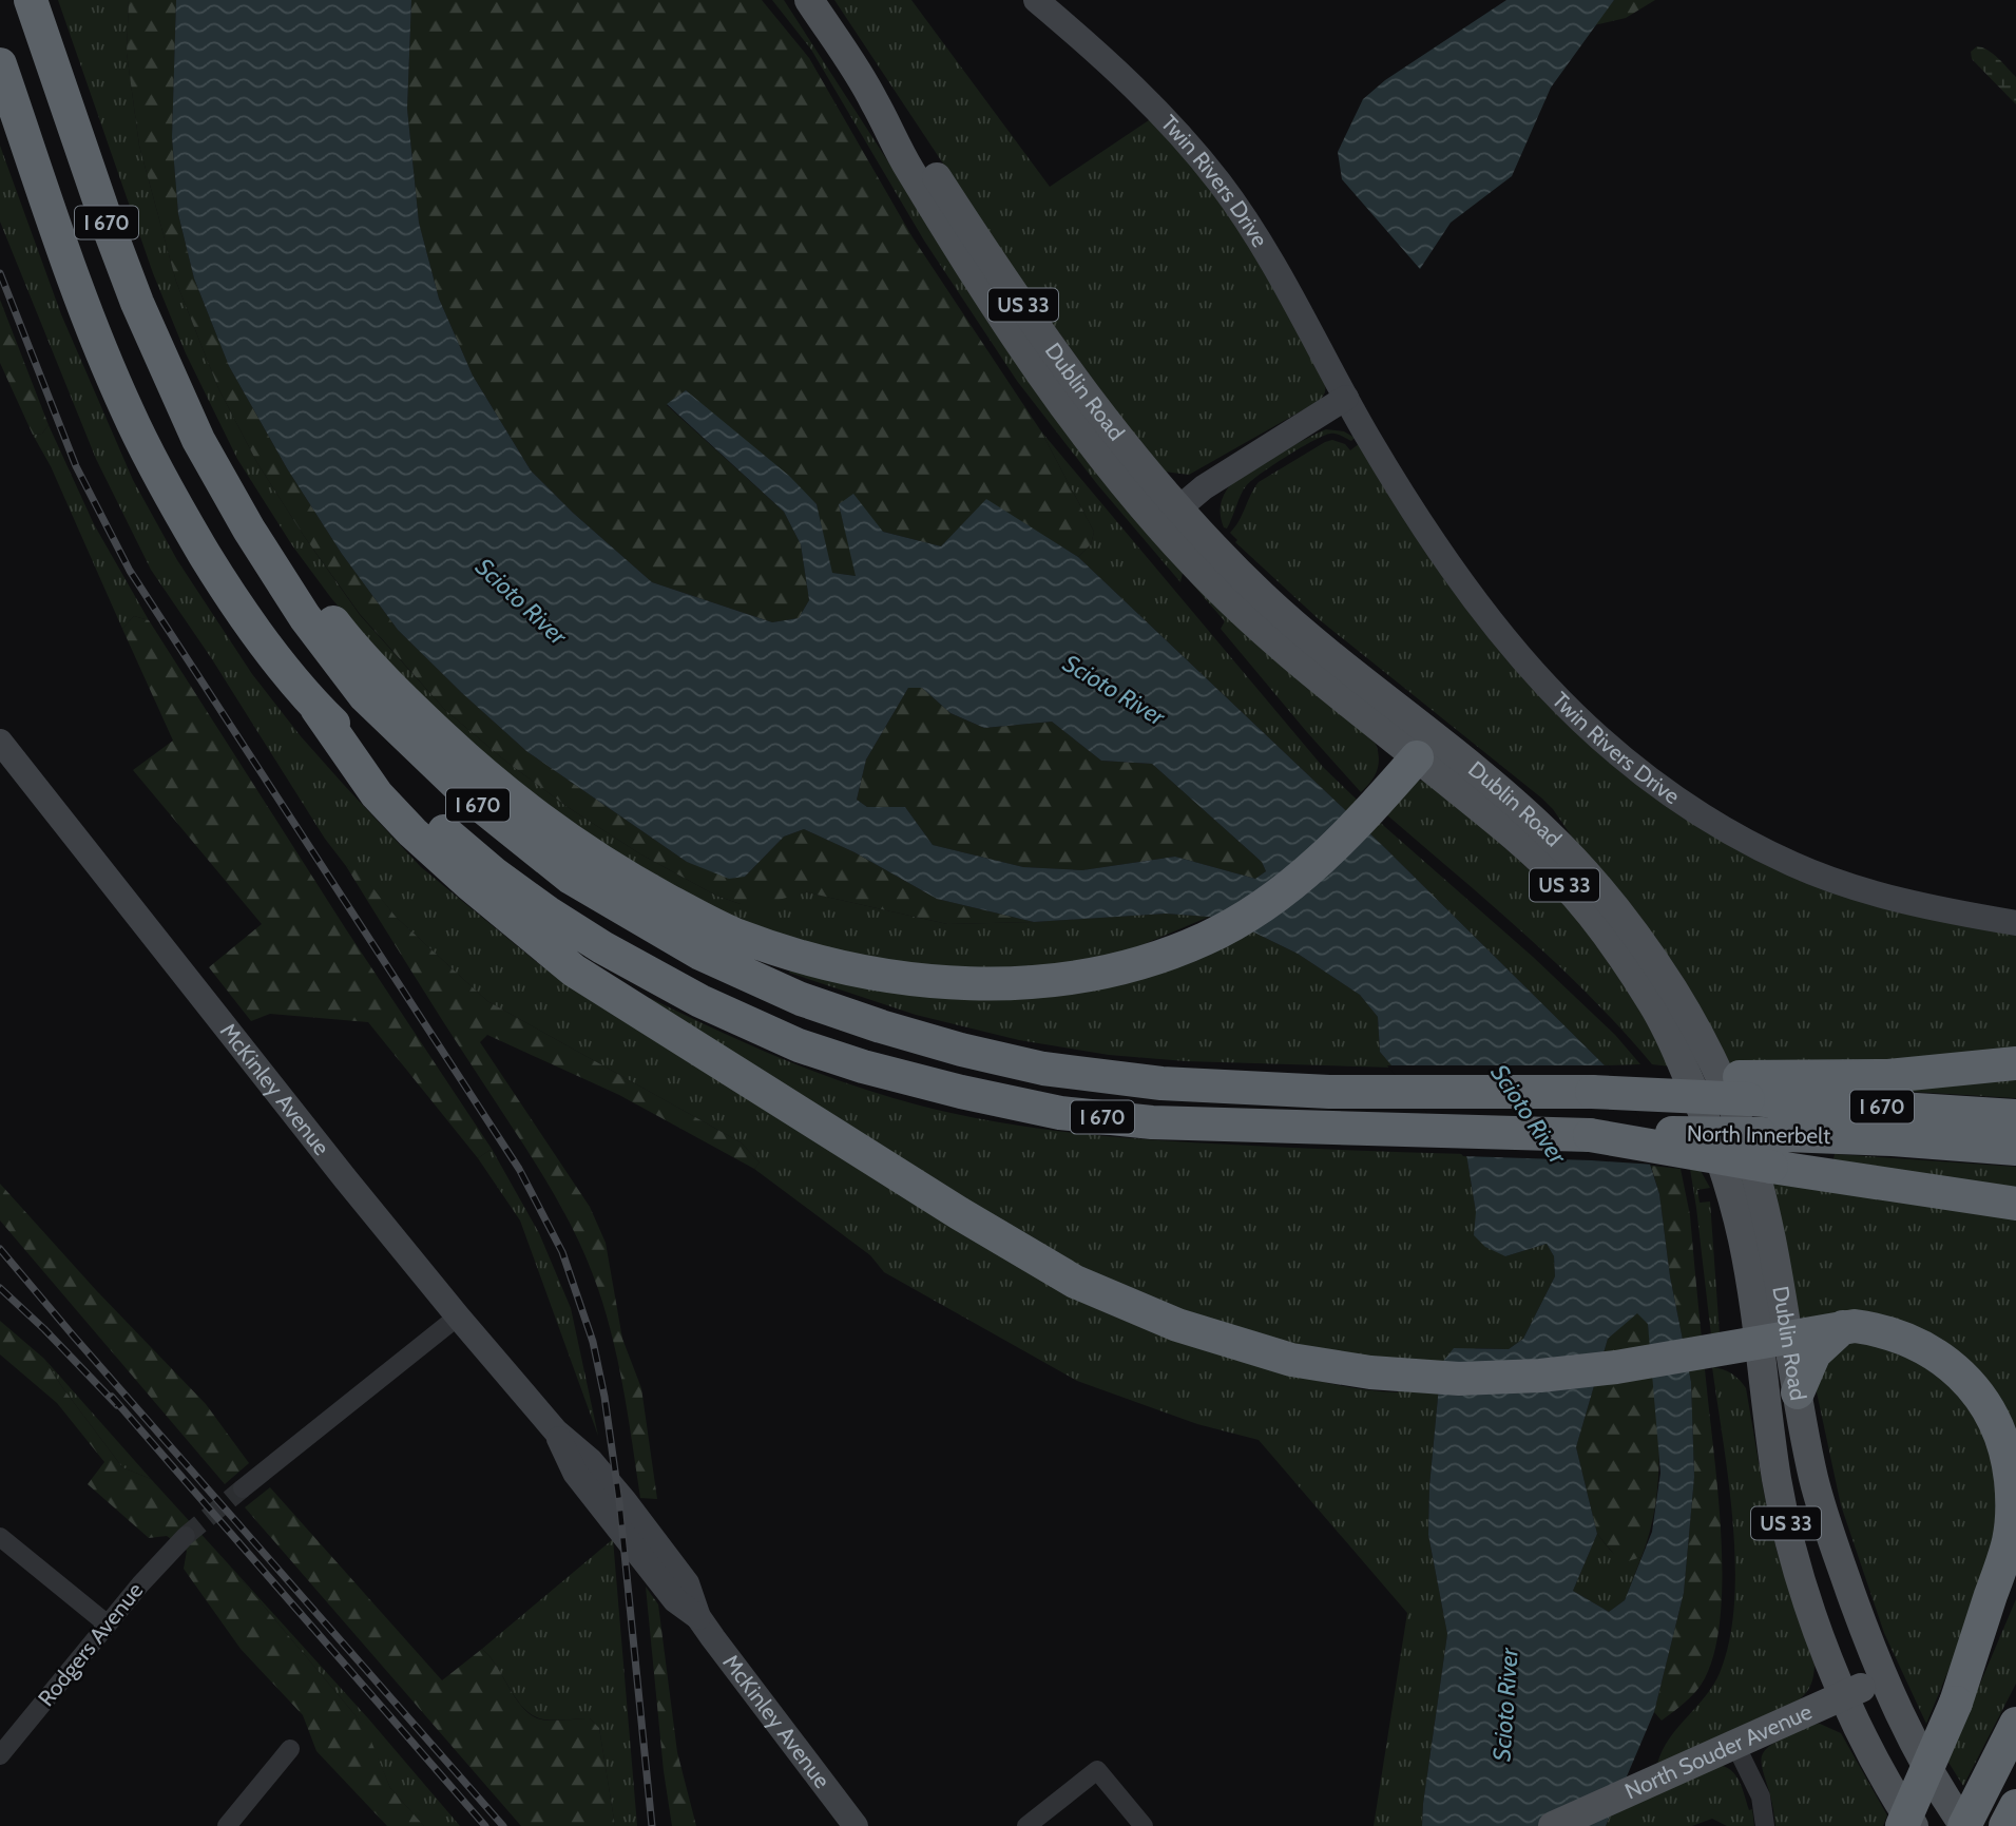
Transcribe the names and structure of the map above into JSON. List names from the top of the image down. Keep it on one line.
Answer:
{"streets":{"highway":["I 670","North Innerbelt"],"main road":["Twin Rivers Drive","US 33","Dublin Road","McKinley Avenue","North Souder Avenue"],"street":["Rodgers Avenue"]},"crossings":[["I 670","North Innerbelt"],["Dublin Road","North Souder Avenue"]],"water":["Scioto River"]}
